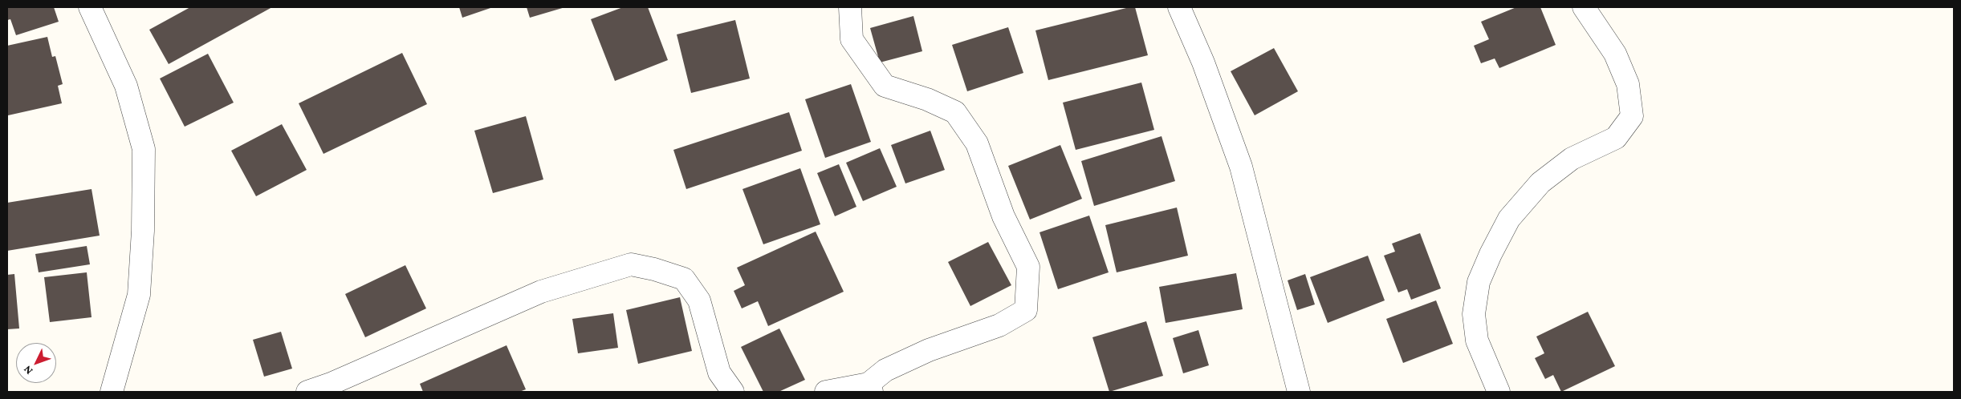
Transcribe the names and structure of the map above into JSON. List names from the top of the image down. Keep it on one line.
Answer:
{"north":"bottom left"}
